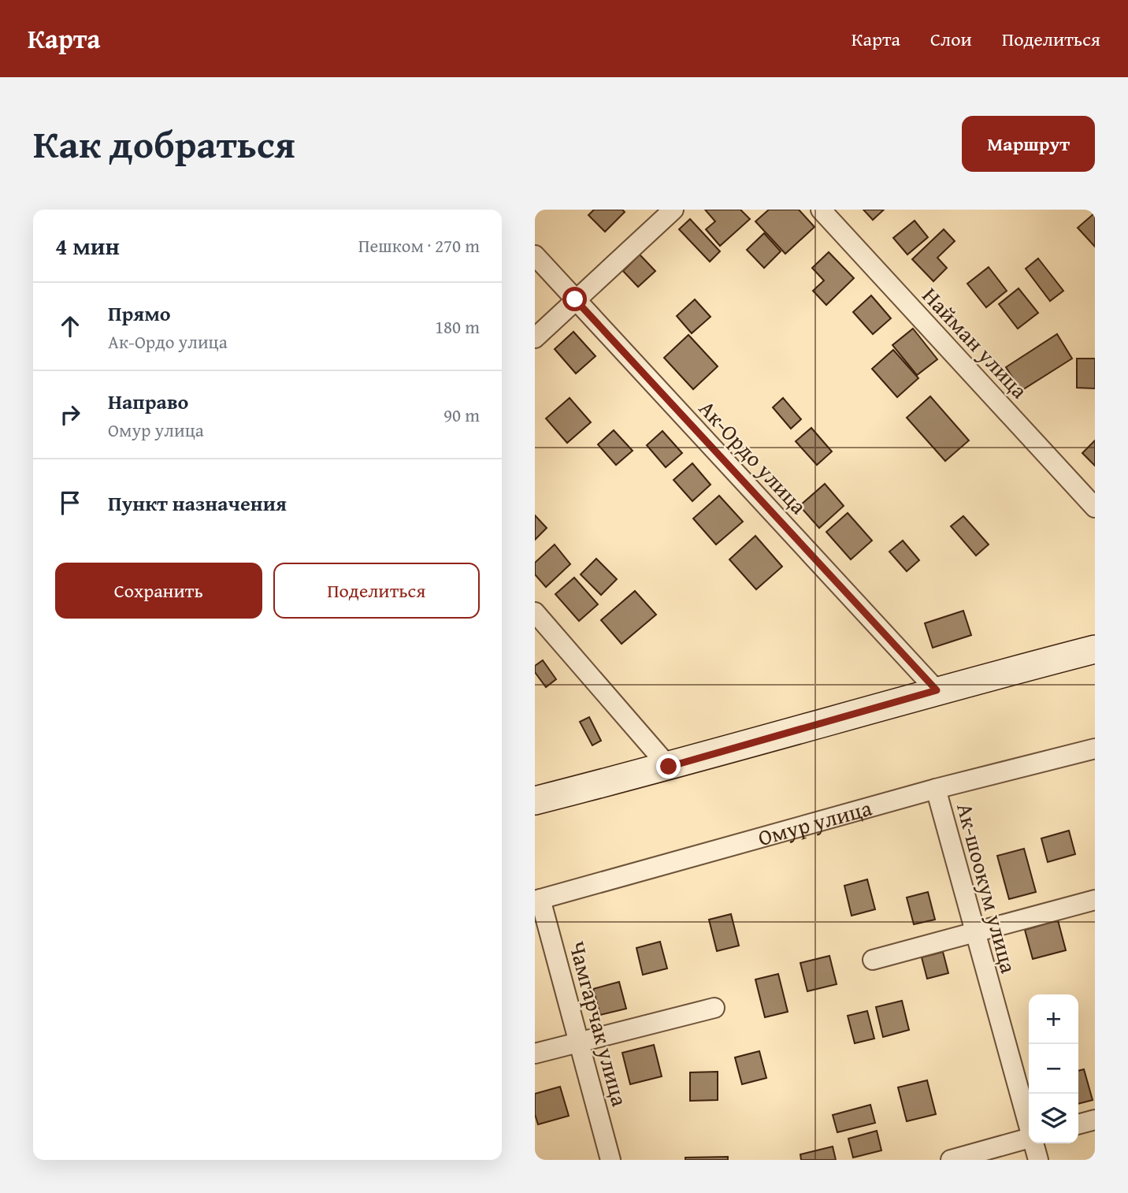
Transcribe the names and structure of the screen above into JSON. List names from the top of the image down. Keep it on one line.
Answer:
{"streets":{"street":["Найман улица","Ак-Ордо улица","Омур улица","Ак-шоокум улица","Чамгарчак улица"]},"crossings":[["Омур улица","Ак-шоокум улица"],["Омур улица","Чамгарчак улица"]],"page":{"header":"Карта","nav":["Карта","Слои","Поделиться"],"title":"Как добраться","buttons":["Маршрут",["Сохранить","Поделиться"]],"heading":["4 мин","Пешком · 270 m"],"list":[["Прямо","Ак-Ордо улица","180 m"],["Направо","Омур улица","90 m"],"Пункт назначения"],"map_buttons":["+","−"]}}
